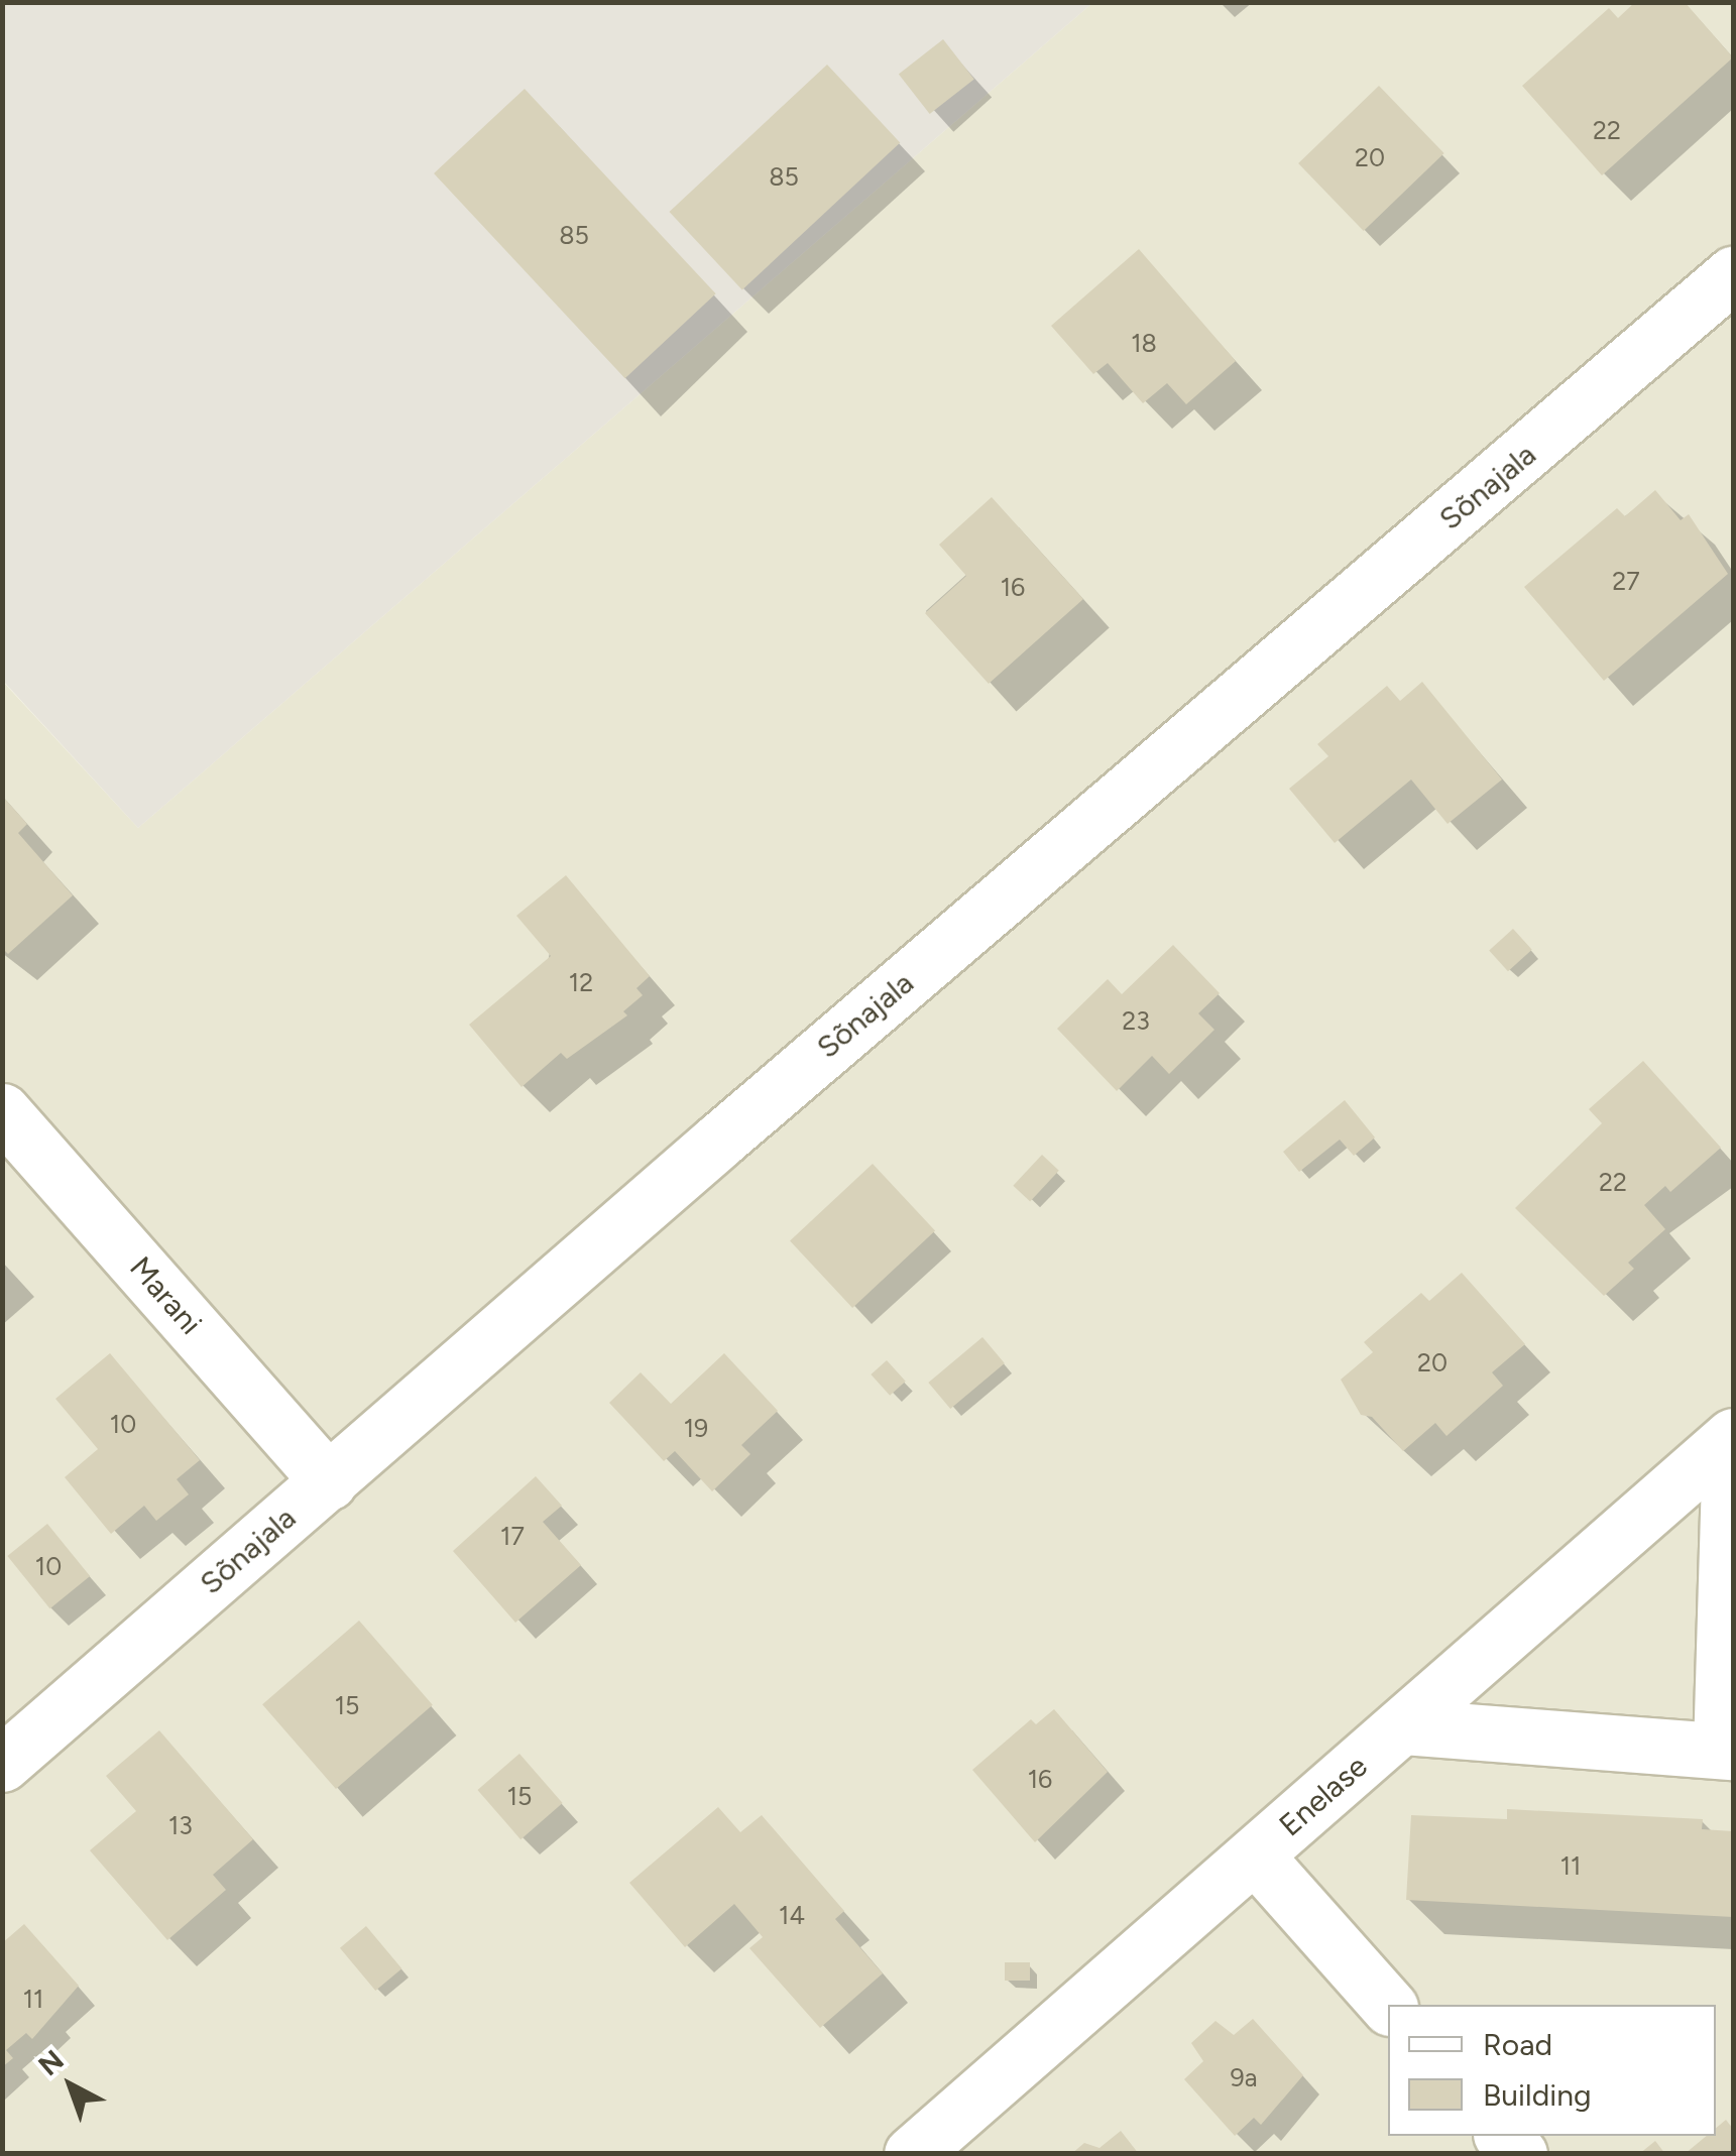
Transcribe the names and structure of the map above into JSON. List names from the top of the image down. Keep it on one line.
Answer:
{"streets":{"street":["Sõnajala","Marani","Enelase"]},"crossings":[["Sõnajala","Marani"]],"house_numbers":["22","20","85","85","18","27","16","12","23","22","20","10","19","17","10","15","16","15","13","11","14","11","9a"],"legend":["Road","Building"],"north":"top left"}
